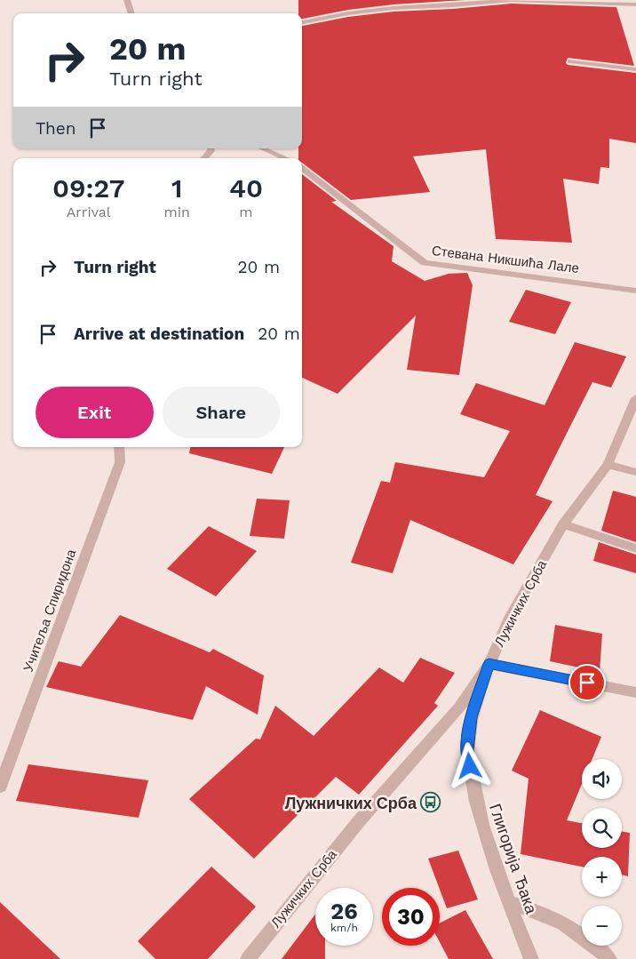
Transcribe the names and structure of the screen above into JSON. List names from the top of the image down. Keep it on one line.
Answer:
{"streets":{"street":["Стевана Никшића Лале","Лужичких Срба","Учитеља Спиридона","Глигорија Ђака"]},"crossings":[["Лужичких Срба","Глигорија Ђака"]],"places":{"bus stop":["Лужничких Срба"]},"page":{"turn":["20 m","Turn right"],"then":"Then","eta":["09:27","Arrival","1","min","40","m"],"list":[{"name":"Turn right","value":"20 m"},{"name":"Arrive at destination","value":"20 m"}],"buttons":["Exit","Share"],"map_buttons":["+","−"],"speed":"26 km/h","limit":"30"}}
